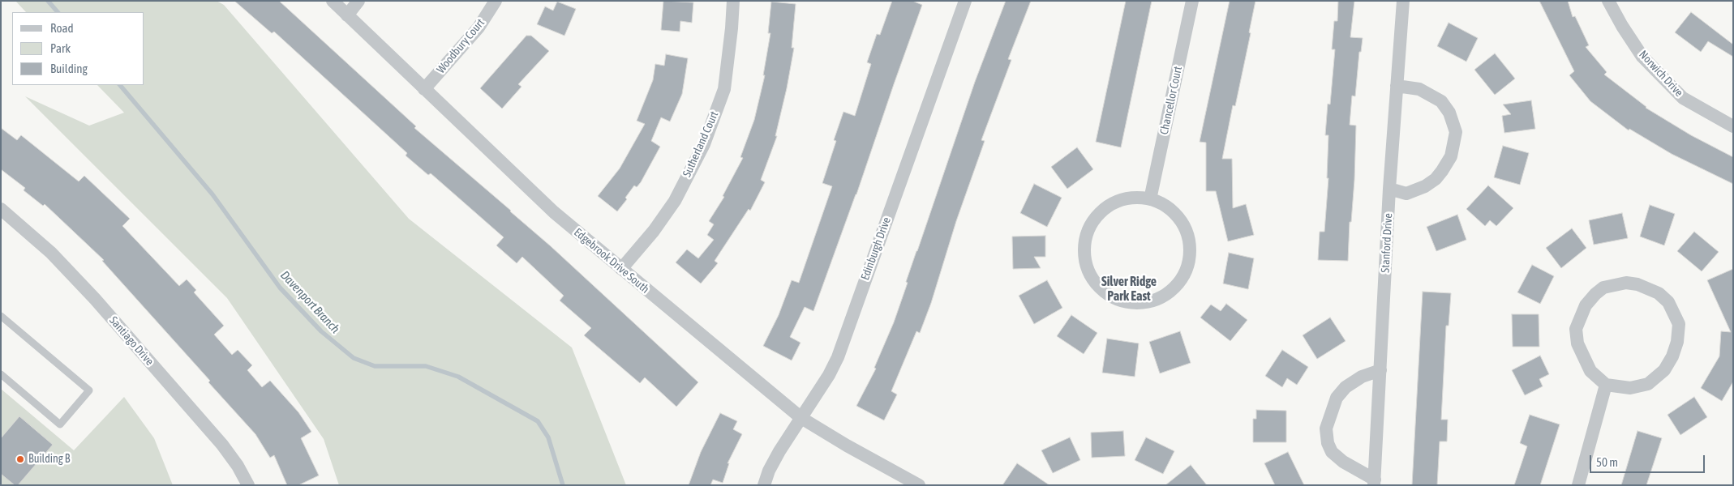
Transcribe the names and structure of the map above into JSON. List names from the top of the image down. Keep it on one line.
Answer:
{"streets":{"street":["Woodbury Court","Norwich Drive","Chancellor Court","Sutherland Court","Stanford Drive","Edinburgh Drive","Edgebrook Drive South","Santiago Drive"]},"crossings":[["Woodbury Court","Edgebrook Drive South"],["Sutherland Court","Edgebrook Drive South"],["Edinburgh Drive","Edgebrook Drive South"]],"districts":["Silver Ridge Park East"],"water":["Davenport Branch"],"places":["Building B"],"legend":["Road","Park","Building"],"scale_bar":"50 m"}
